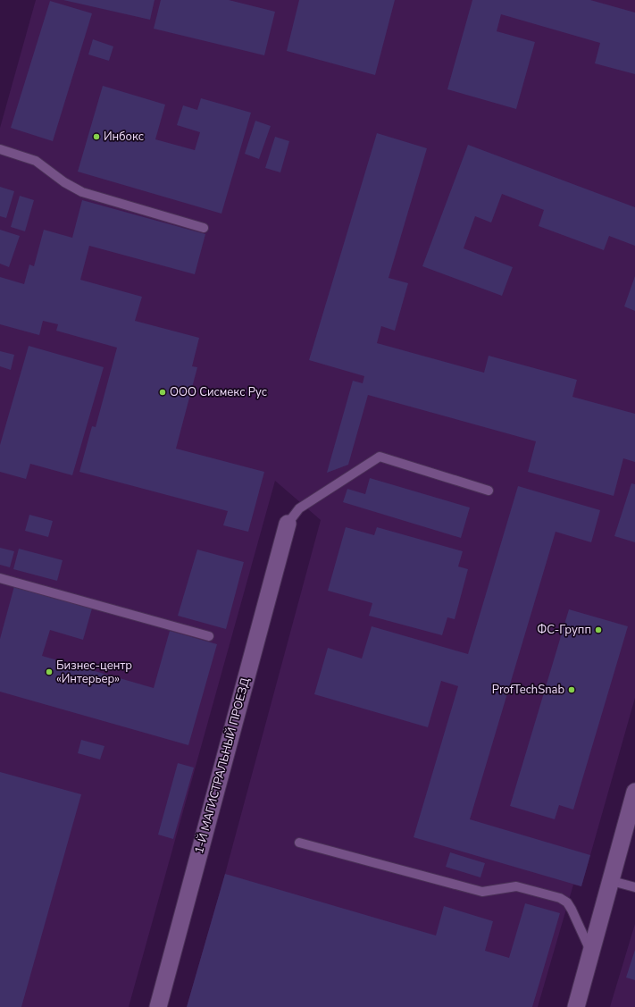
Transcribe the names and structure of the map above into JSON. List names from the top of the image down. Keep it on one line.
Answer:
{"streets":{"street":["1-Й МАГИСТРАЛЬНЫЙ ПРОЕЗД"]},"places":["Инбокс","ООО Сисмекс Рус","ФС-Групп","Бизнес-центр «Интерьер»","ProfTechSnab"]}
